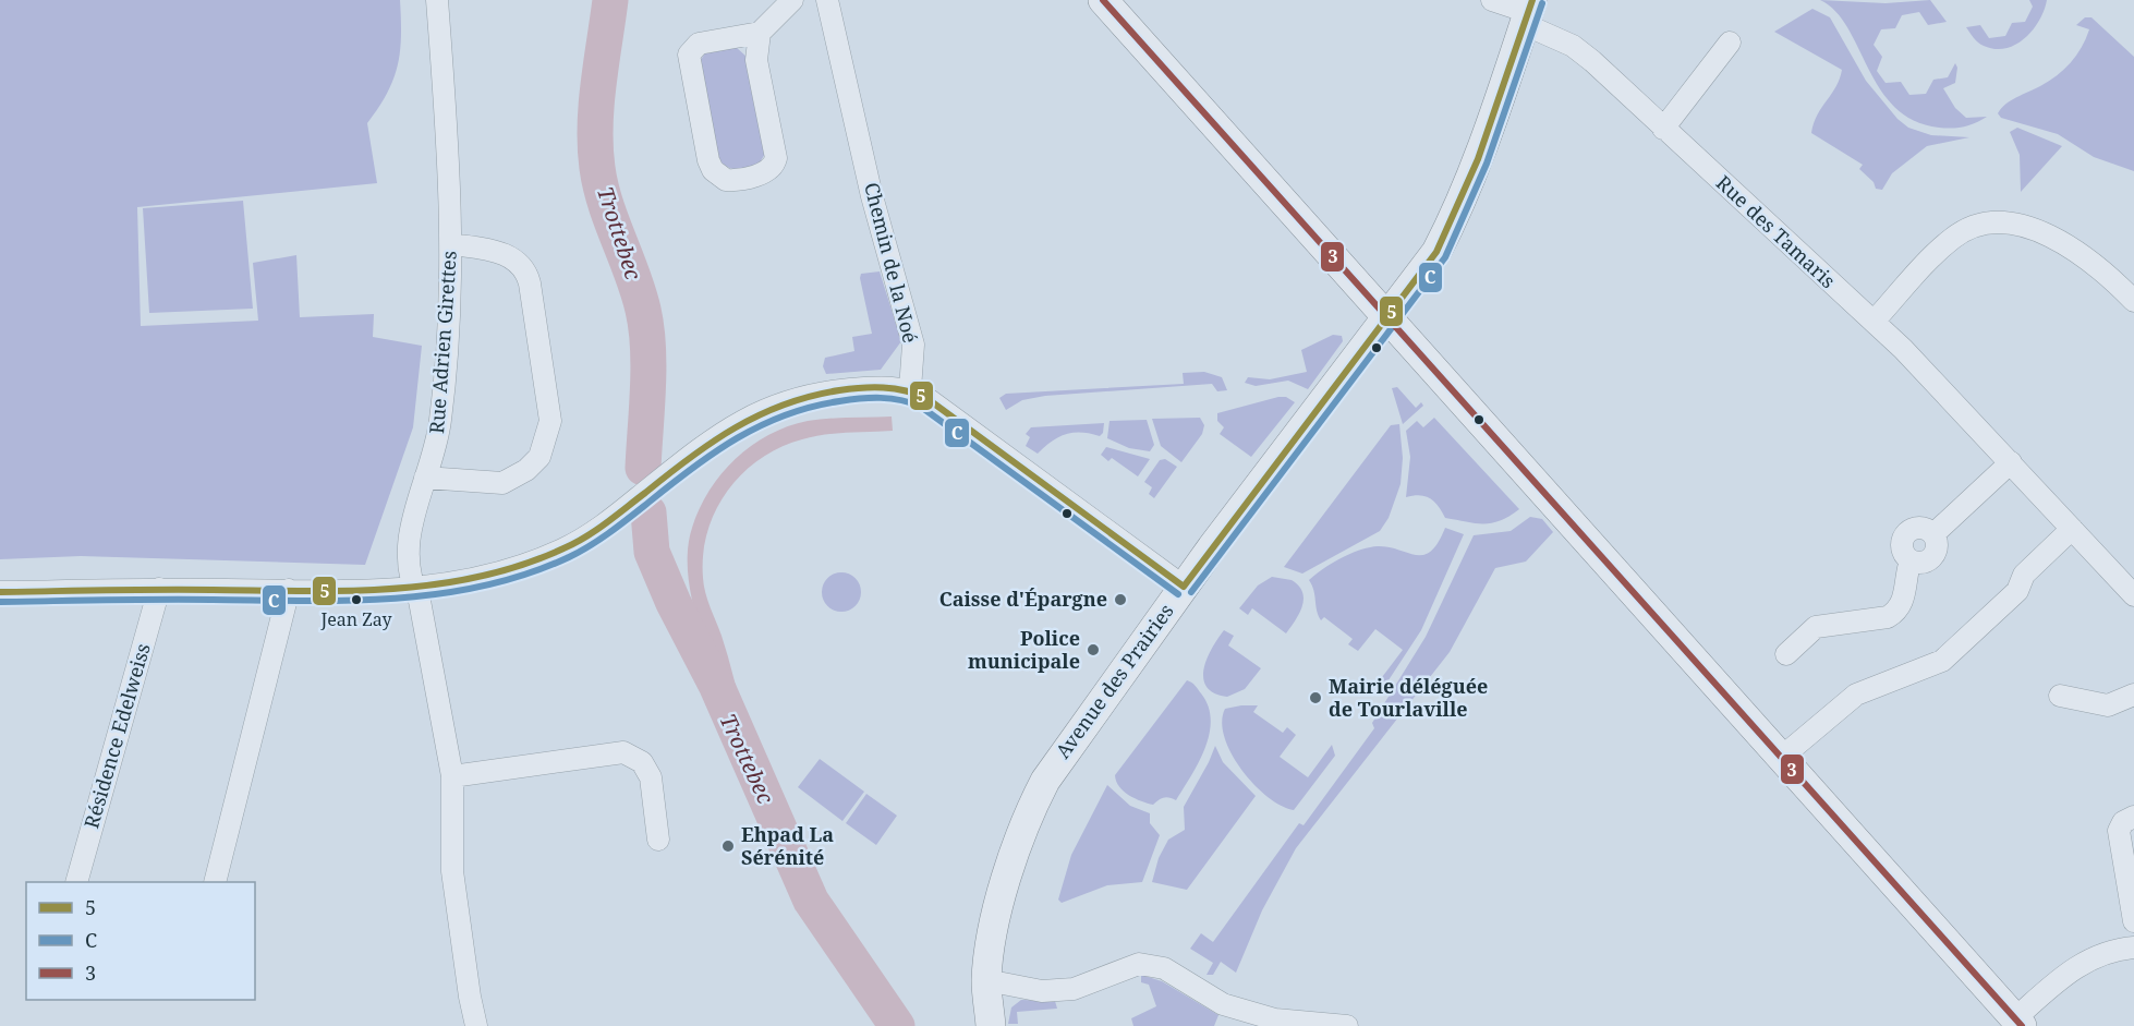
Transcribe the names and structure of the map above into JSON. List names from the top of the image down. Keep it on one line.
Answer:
{"streets":{"main road":["Avenue des Prairies"],"street":["Rue des Tamaris","Chemin de la Noé","Rue Adrien Girettes","Résidence Edelweiss"]},"crossings":[["Rue des Tamaris","Avenue des Prairies"]],"water":["Trottebec"],"places":["Jean Zay","Caisse d'Épargne","Police municipale","Mairie déléguée de Tourlaville","Ehpad La Sérénité"],"lines":["transit line 5","transit line 3","transit line C"],"legend":["5","C","3"]}
